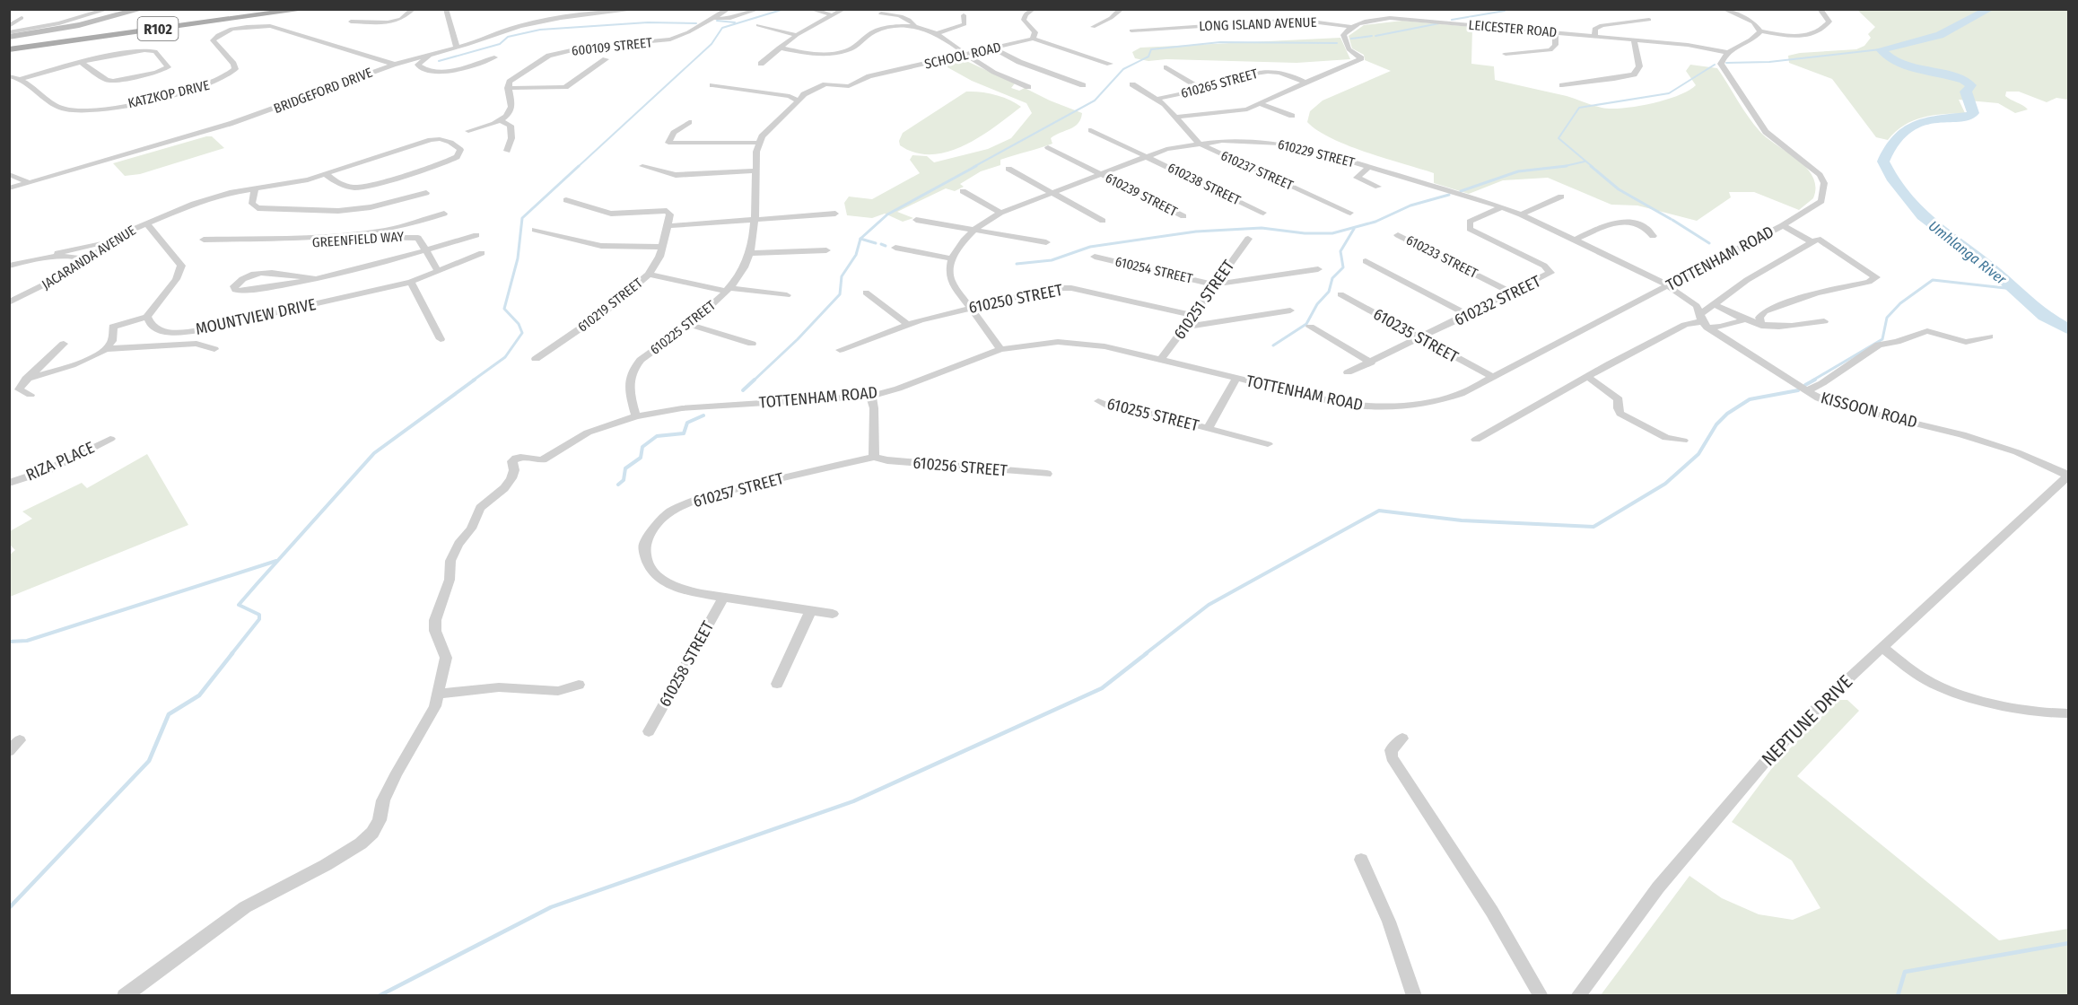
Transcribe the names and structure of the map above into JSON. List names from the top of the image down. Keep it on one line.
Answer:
{"streets":{"main road":["R102"],"street":["LONG ISLAND AVENUE","LEICESTER ROAD","600109 STREET","SCHOOL ROAD","610265 STREET","BRIDGEFORD DRIVE","KATZKOP DRIVE","610229 STREET","610237 STREET","610238 STREET","610239 STREET","GREENFIELD WAY","610233 STREET","JACARANDA AVENUE","TOTTENHAM ROAD","610254 STREET","610250 STREET","610251 STREET","610232 STREET","610219 STREET","MOUNTVIEW DRIVE","610225 STREET","610235 STREET","KISSOON ROAD","610255 STREET","RIZA PLACE","610256 STREET","610257 STREET","610258 STREET","NEPTUNE DRIVE"]},"crossings":[["LONG ISLAND AVENUE","LEICESTER ROAD"],["LEICESTER ROAD","TOTTENHAM ROAD"],["SCHOOL ROAD","610225 STREET"],["BRIDGEFORD DRIVE","KATZKOP DRIVE"],["610229 STREET","610237 STREET"],["610229 STREET","610238 STREET"],["610229 STREET","610239 STREET"],["610229 STREET","TOTTENHAM ROAD"],["610229 STREET","610232 STREET"],["610229 STREET","KISSOON ROAD"],["GREENFIELD WAY","MOUNTVIEW DRIVE"],["610233 STREET","610232 STREET"],["TOTTENHAM ROAD","610251 STREET"],["TOTTENHAM ROAD","610225 STREET"],["TOTTENHAM ROAD","610235 STREET"],["TOTTENHAM ROAD","KISSOON ROAD"],["TOTTENHAM ROAD","610255 STREET"],["610254 STREET","610251 STREET"],["610250 STREET","610251 STREET"],["610232 STREET","610235 STREET"],["KISSOON ROAD","NEPTUNE DRIVE"],["610256 STREET","610257 STREET"],["610257 STREET","610258 STREET"]],"water":["Umhlanga River"]}
